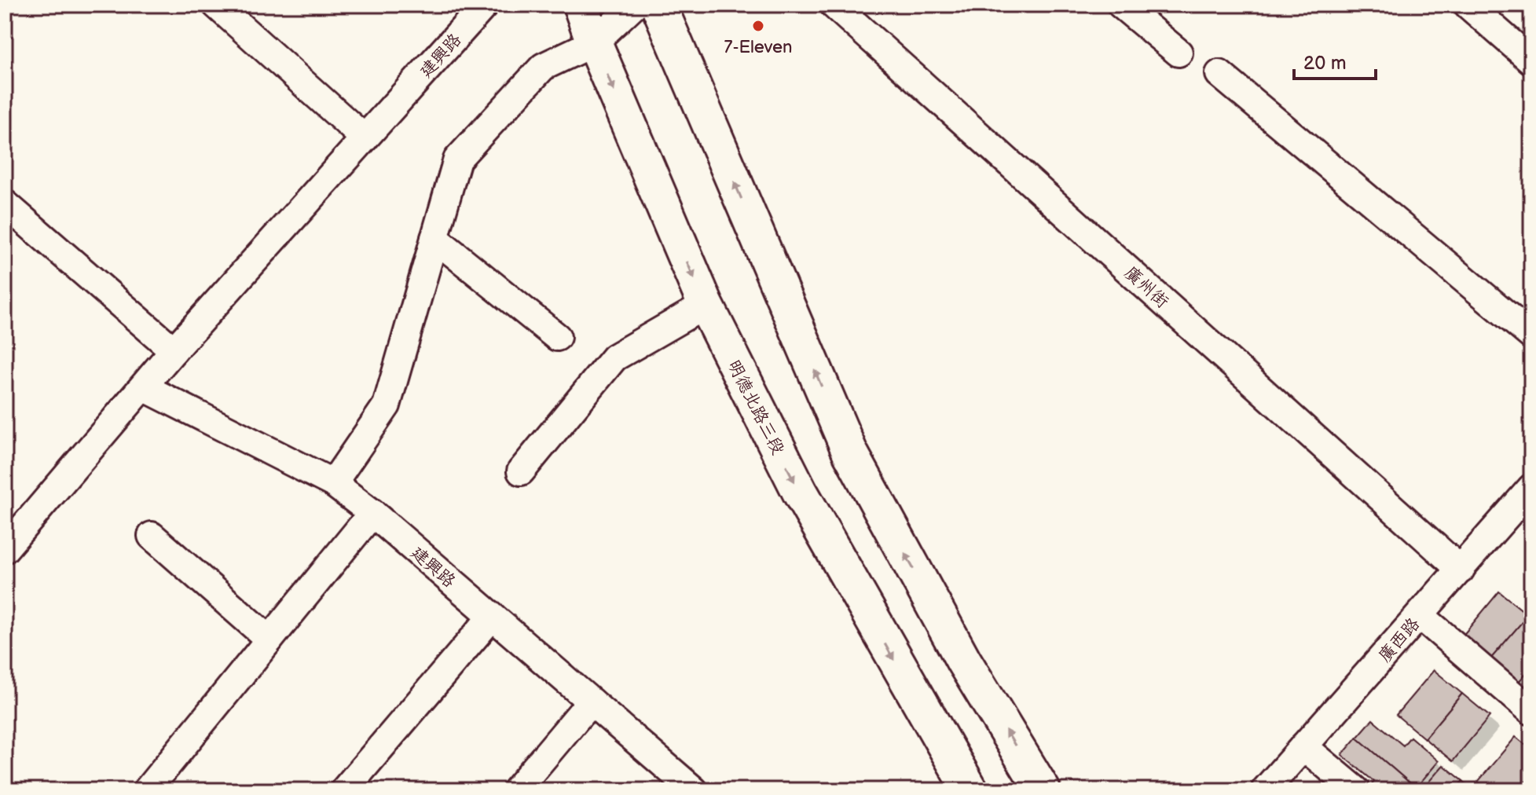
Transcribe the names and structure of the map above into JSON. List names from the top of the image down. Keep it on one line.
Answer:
{"streets":{"main road":["明德北路三段"],"street":["建興路","廣州街","廣西路"]},"crossings":[["廣州街","廣西路"]],"places":["7-Eleven"],"scale_bar":"20 m"}
